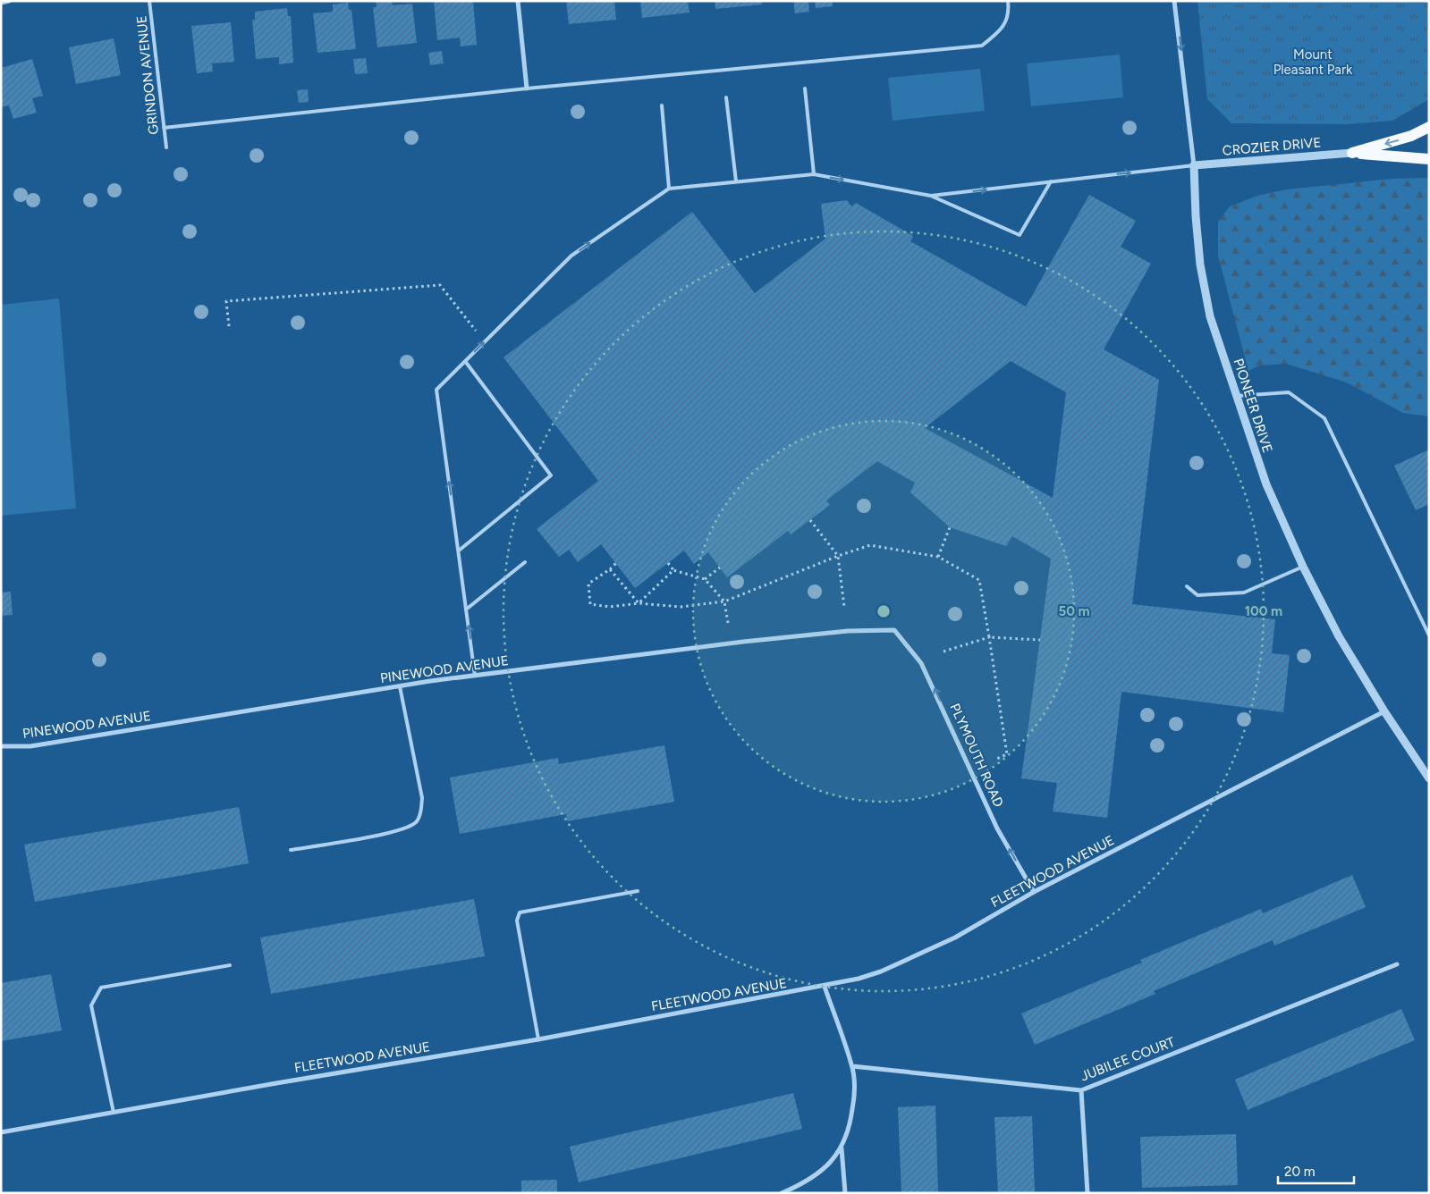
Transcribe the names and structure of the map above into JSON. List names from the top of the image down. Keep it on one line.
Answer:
{"streets":{"street":["CROZIER DRIVE","PIONEER DRIVE","PINEWOOD AVENUE","PLYMOUTH ROAD","FLEETWOOD AVENUE","JUBILEE COURT"],"lane":["GRINDON AVENUE"]},"crossings":[["CROZIER DRIVE","PIONEER DRIVE"],["PIONEER DRIVE","FLEETWOOD AVENUE"],["PINEWOOD AVENUE","PLYMOUTH ROAD"],["PLYMOUTH ROAD","FLEETWOOD AVENUE"]],"one_way":["PLYMOUTH ROAD"],"parks":["Mount Pleasant Park"],"scale_bar":"20 m","rings":["50 m","100 m"]}
